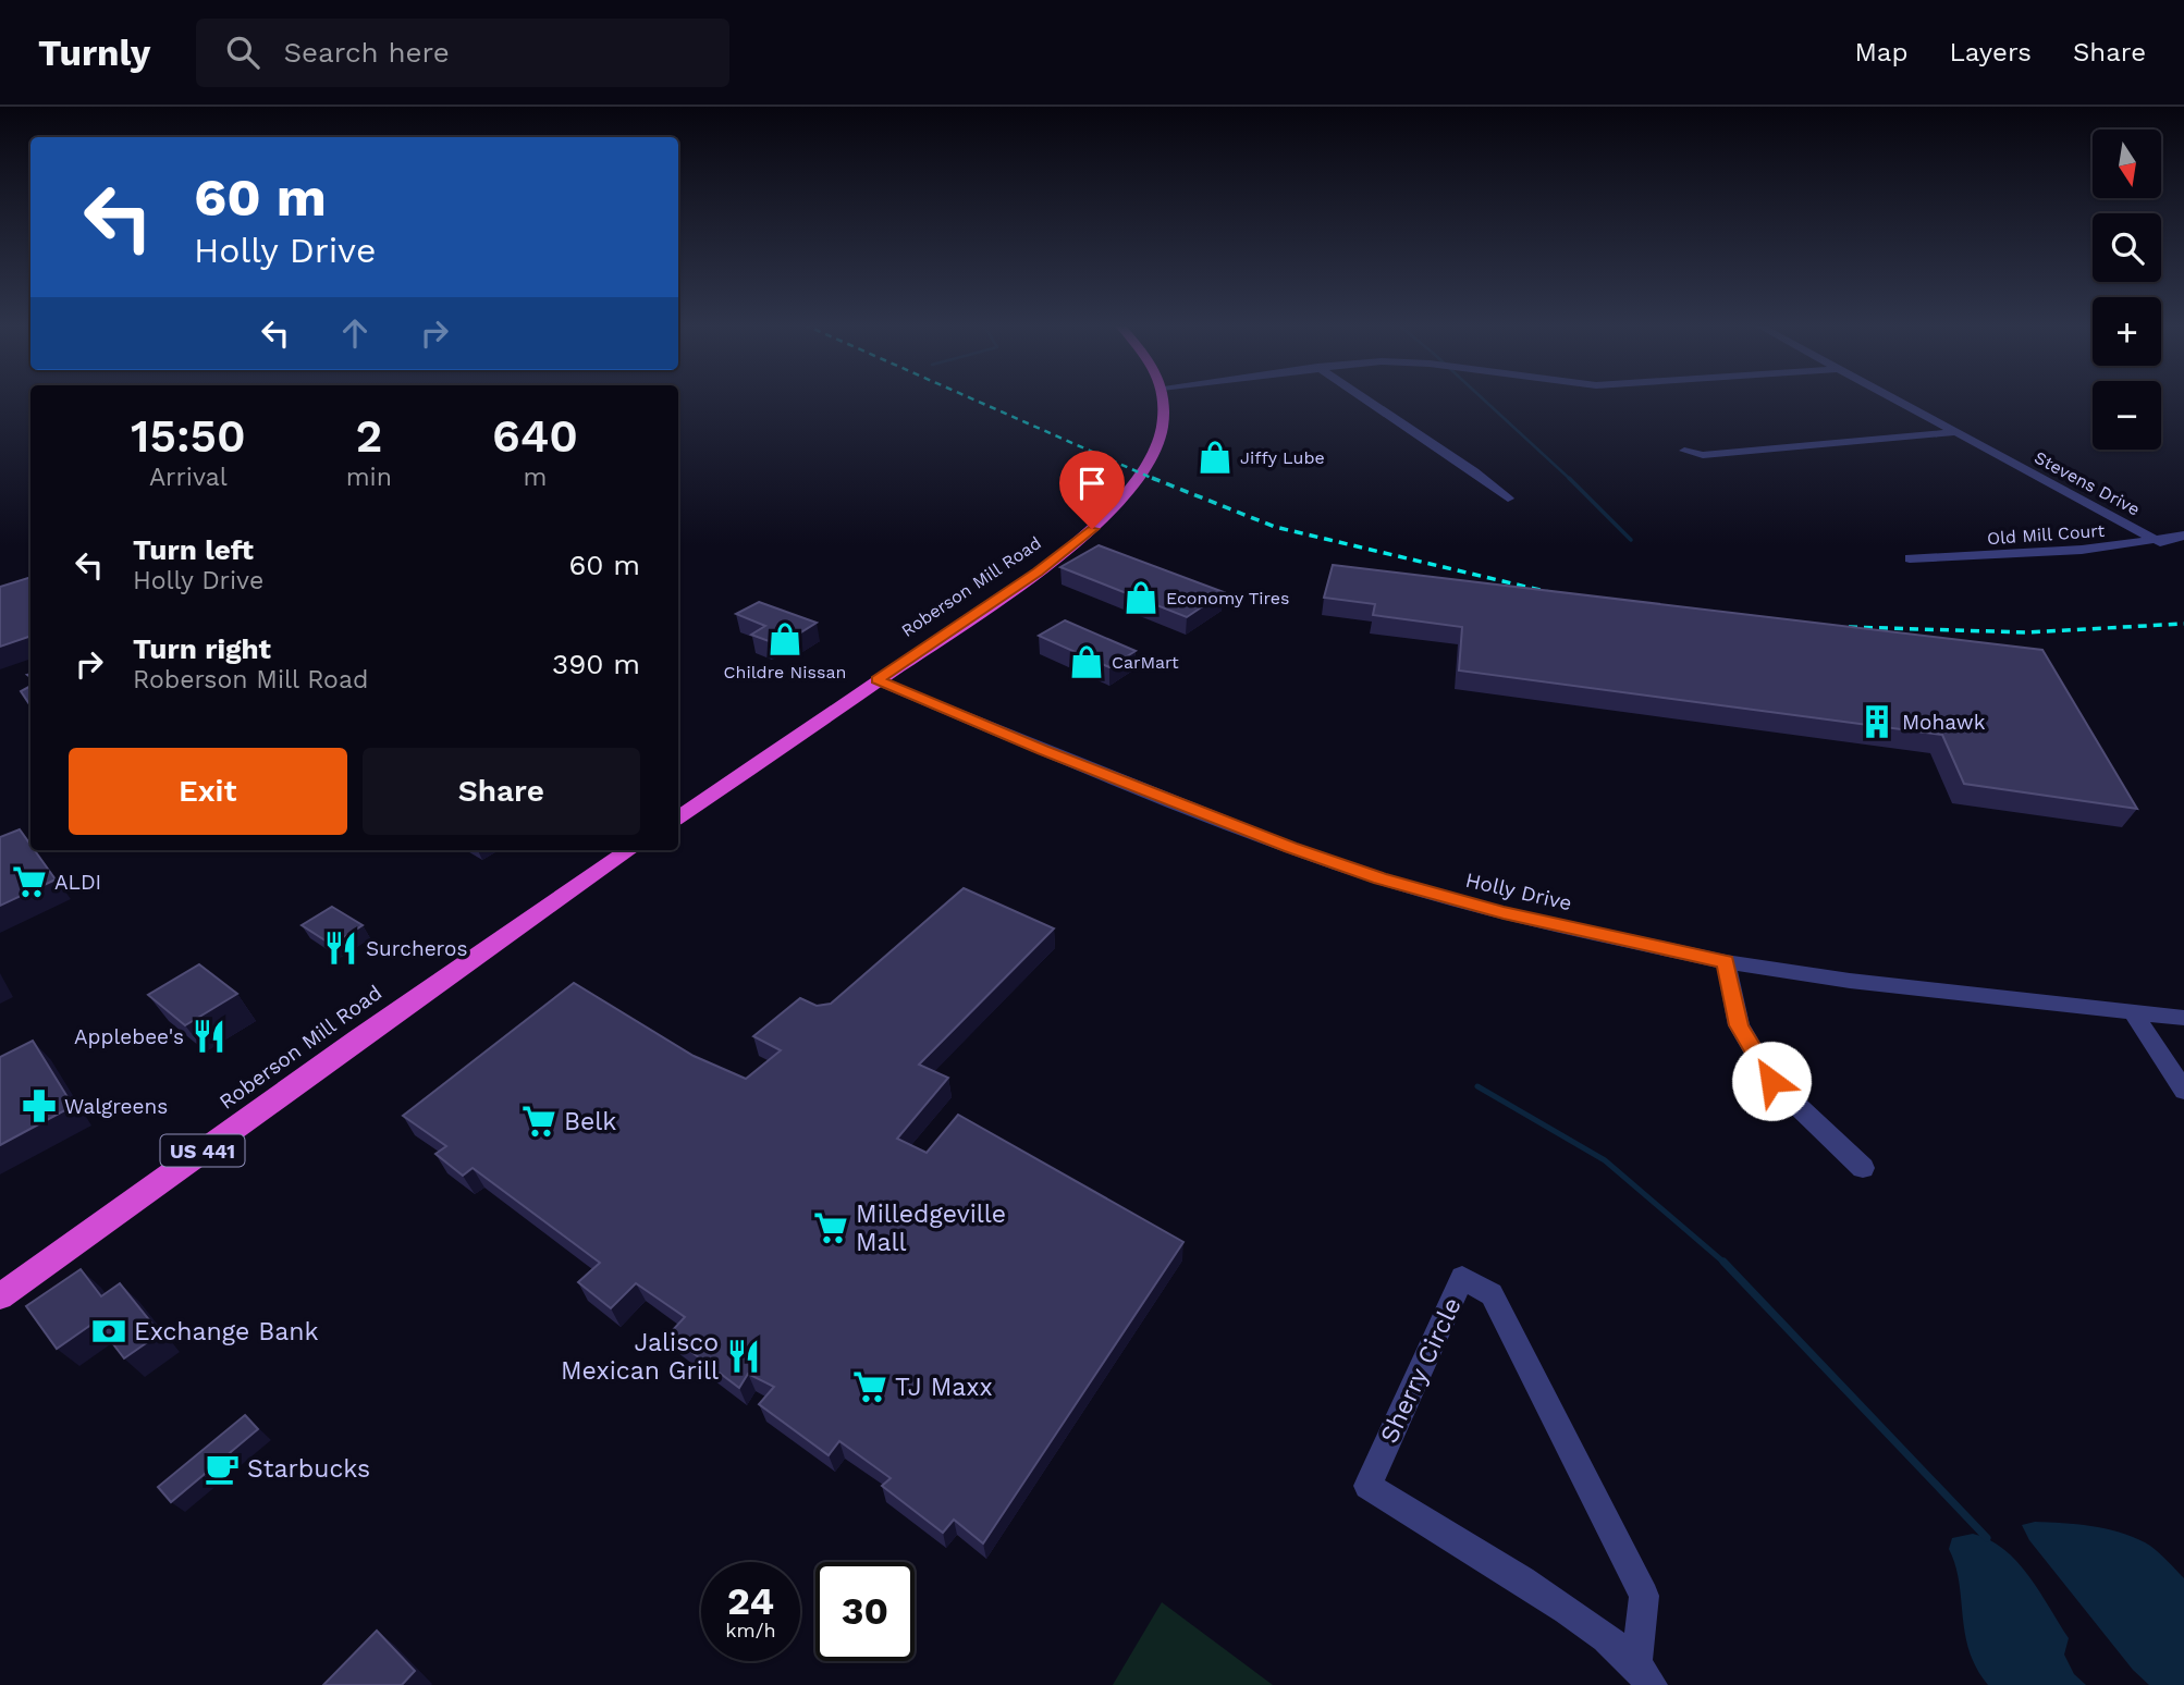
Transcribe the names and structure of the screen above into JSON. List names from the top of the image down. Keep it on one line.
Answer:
{"streets":{"highway":["Roberson Mill Road","US 441"],"street":["Stevens Drive","Old Mill Court","Holly Drive","Sherry Circle"]},"crossings":[["Stevens Drive","Old Mill Court"],["Roberson Mill Road","Holly Drive"],["Roberson Mill Road","US 441"]],"places":{"shop":["Jiffy Lube","Economy Tires","Childre Nissan","CarMart"],"building":["Mohawk"],"supermarket":["ALDI","Belk","Milledgeville Mall","TJ Maxx"],"restaurant":["Surcheros","Applebee's","Jalisco Mexican Grill"],"pharmacy":["Walgreens"],"bank":["Exchange Bank"],"cafe":["Starbucks"]},"north":"bottom","page":{"header":"Turnly","search":"Search here","nav":["Map","Layers","Share"],"map_buttons":["+","−"],"turn":["60 m","Holly Drive"],"eta":["15:50","Arrival","2","min","640","m"],"list":[{"name":"Turn left","note":"Holly Drive","value":"60 m"},{"name":"Turn right","note":"Roberson Mill Road","value":"390 m"}],"buttons":["Exit","Share"],"speed":"24 km/h","limit":"30"}}
